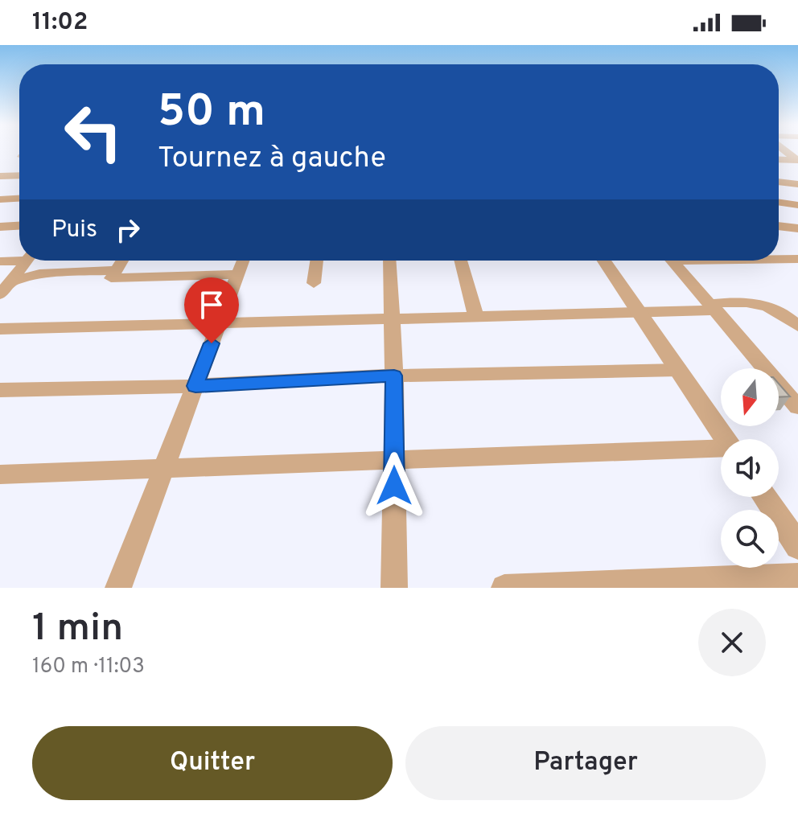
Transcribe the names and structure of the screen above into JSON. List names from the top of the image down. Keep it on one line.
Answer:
{"north":"bottom","page":{"status":"11:02","turn":["50 m","Tournez à gauche"],"then":"Puis","heading":["1 min","160 m · 11:03"],"buttons":["Quitter","Partager"]}}
